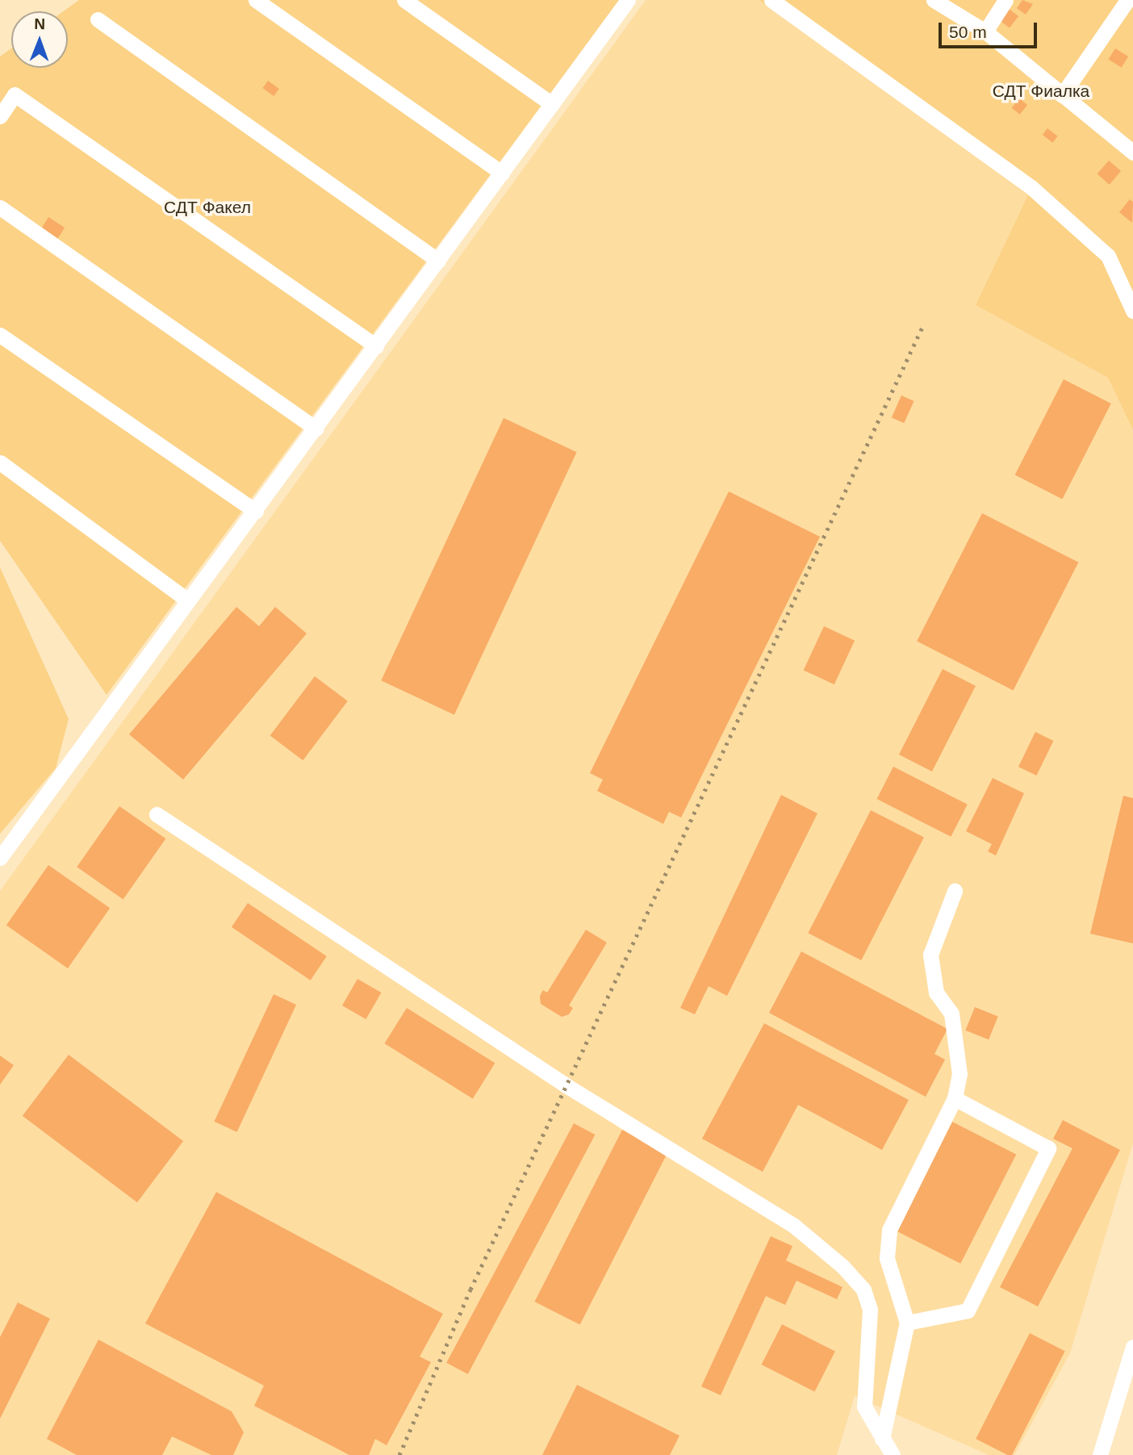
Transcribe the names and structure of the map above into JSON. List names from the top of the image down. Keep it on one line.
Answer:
{"parks":["СДТ Фиалка","СДТ Факел"],"scale_bar":"50 m","north":"top"}
